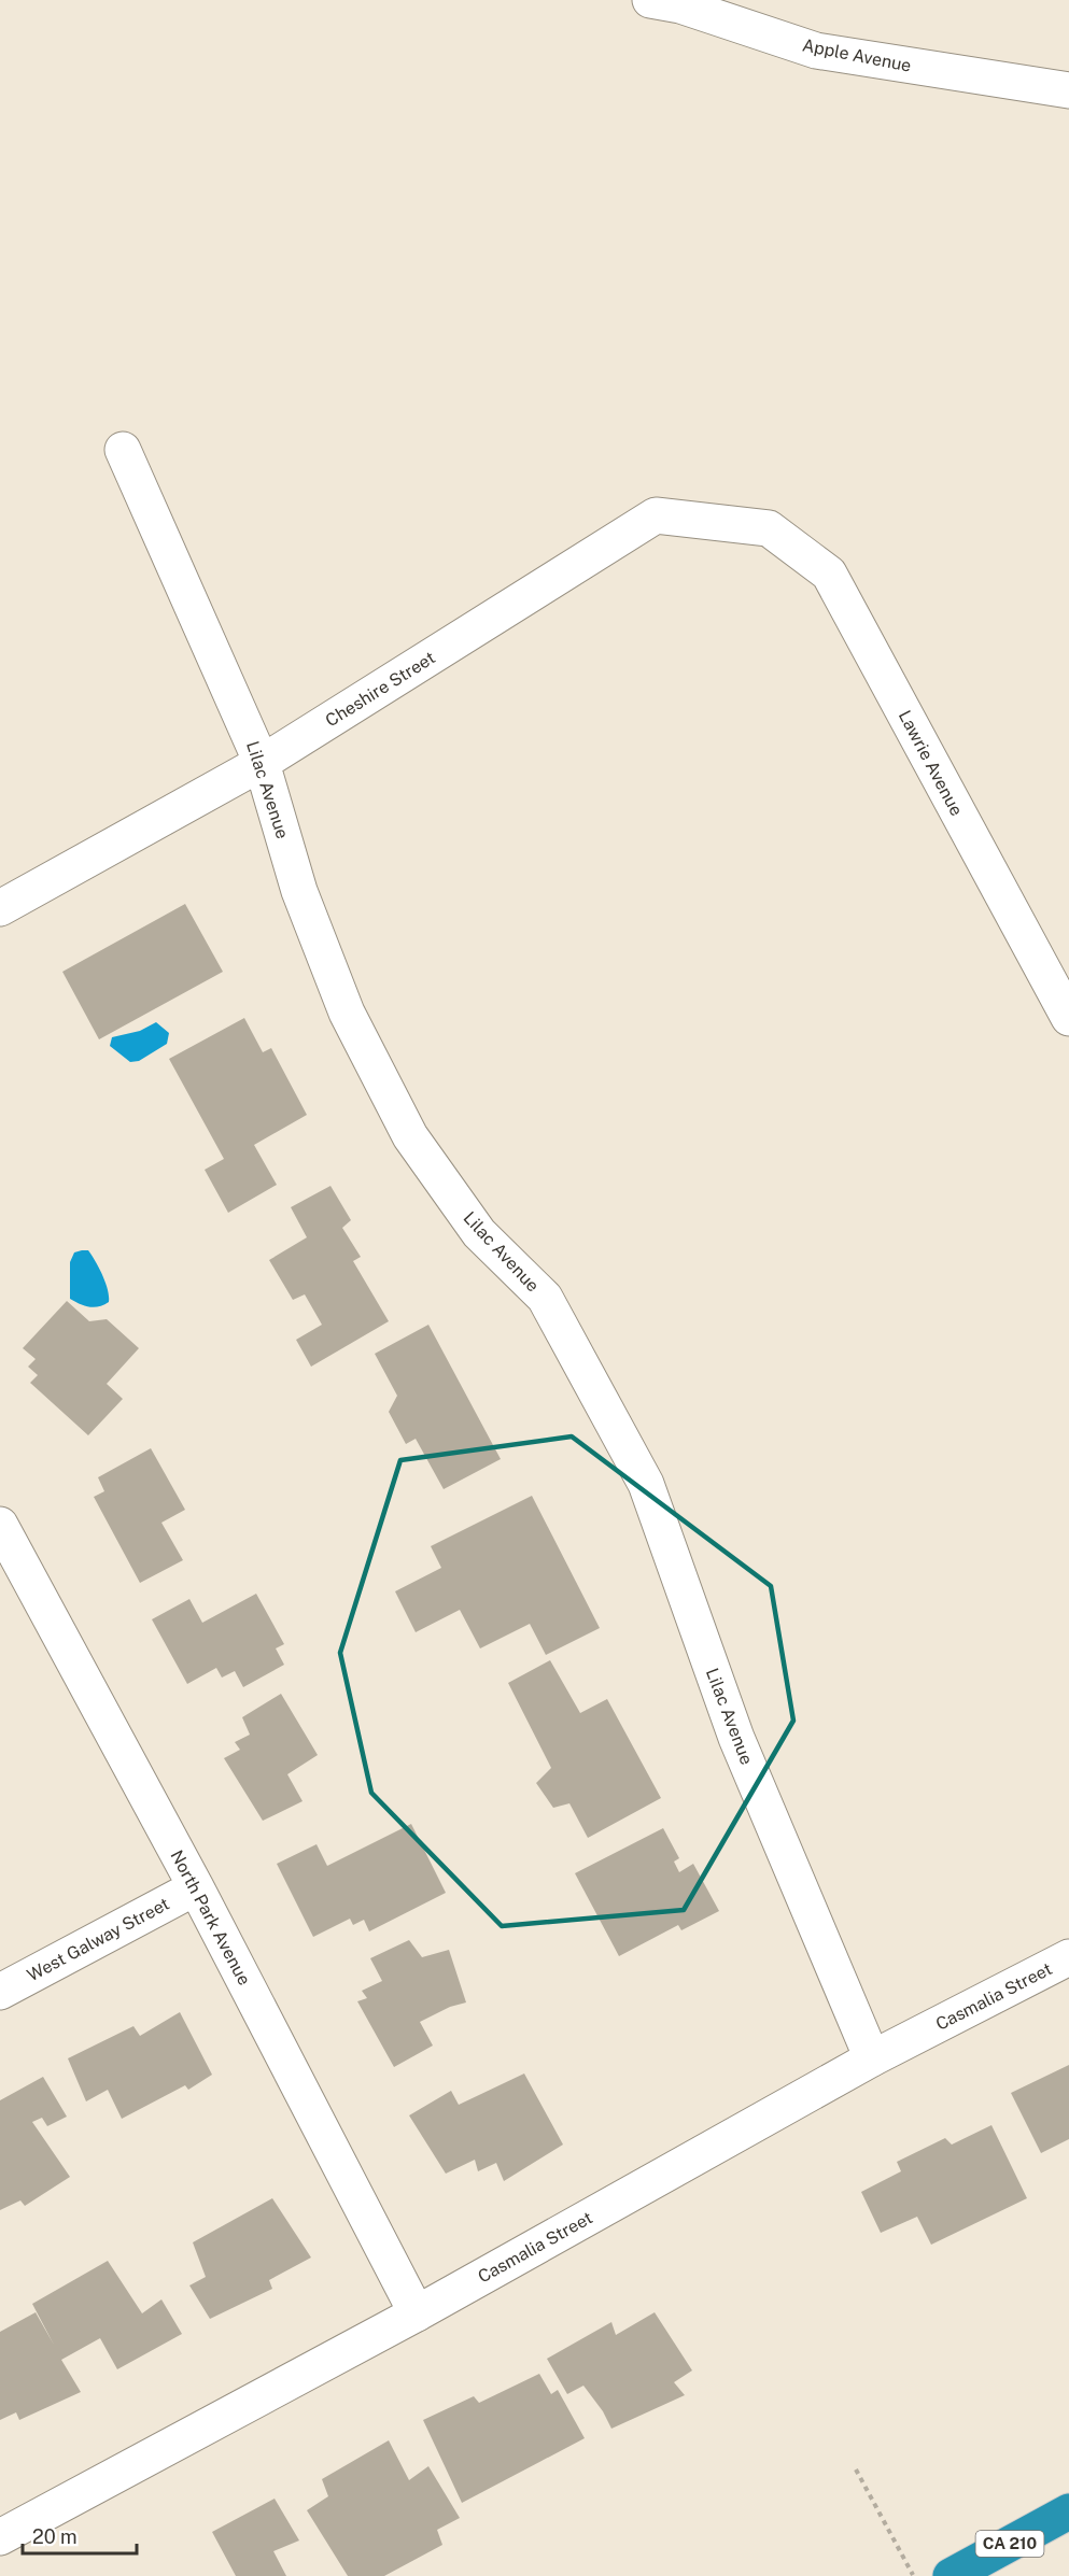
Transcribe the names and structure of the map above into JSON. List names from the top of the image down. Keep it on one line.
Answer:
{"streets":{"highway":["CA 210"],"street":["Apple Avenue","Cheshire Street","Lawrie Avenue","Lilac Avenue","North Park Avenue","West Galway Street","Casmalia Street"]},"crossings":[["Cheshire Street","Lawrie Avenue"],["Cheshire Street","Lilac Avenue"],["Lilac Avenue","Casmalia Street"],["North Park Avenue","West Galway Street"],["North Park Avenue","Casmalia Street"]],"scale_bar":"20 m"}
